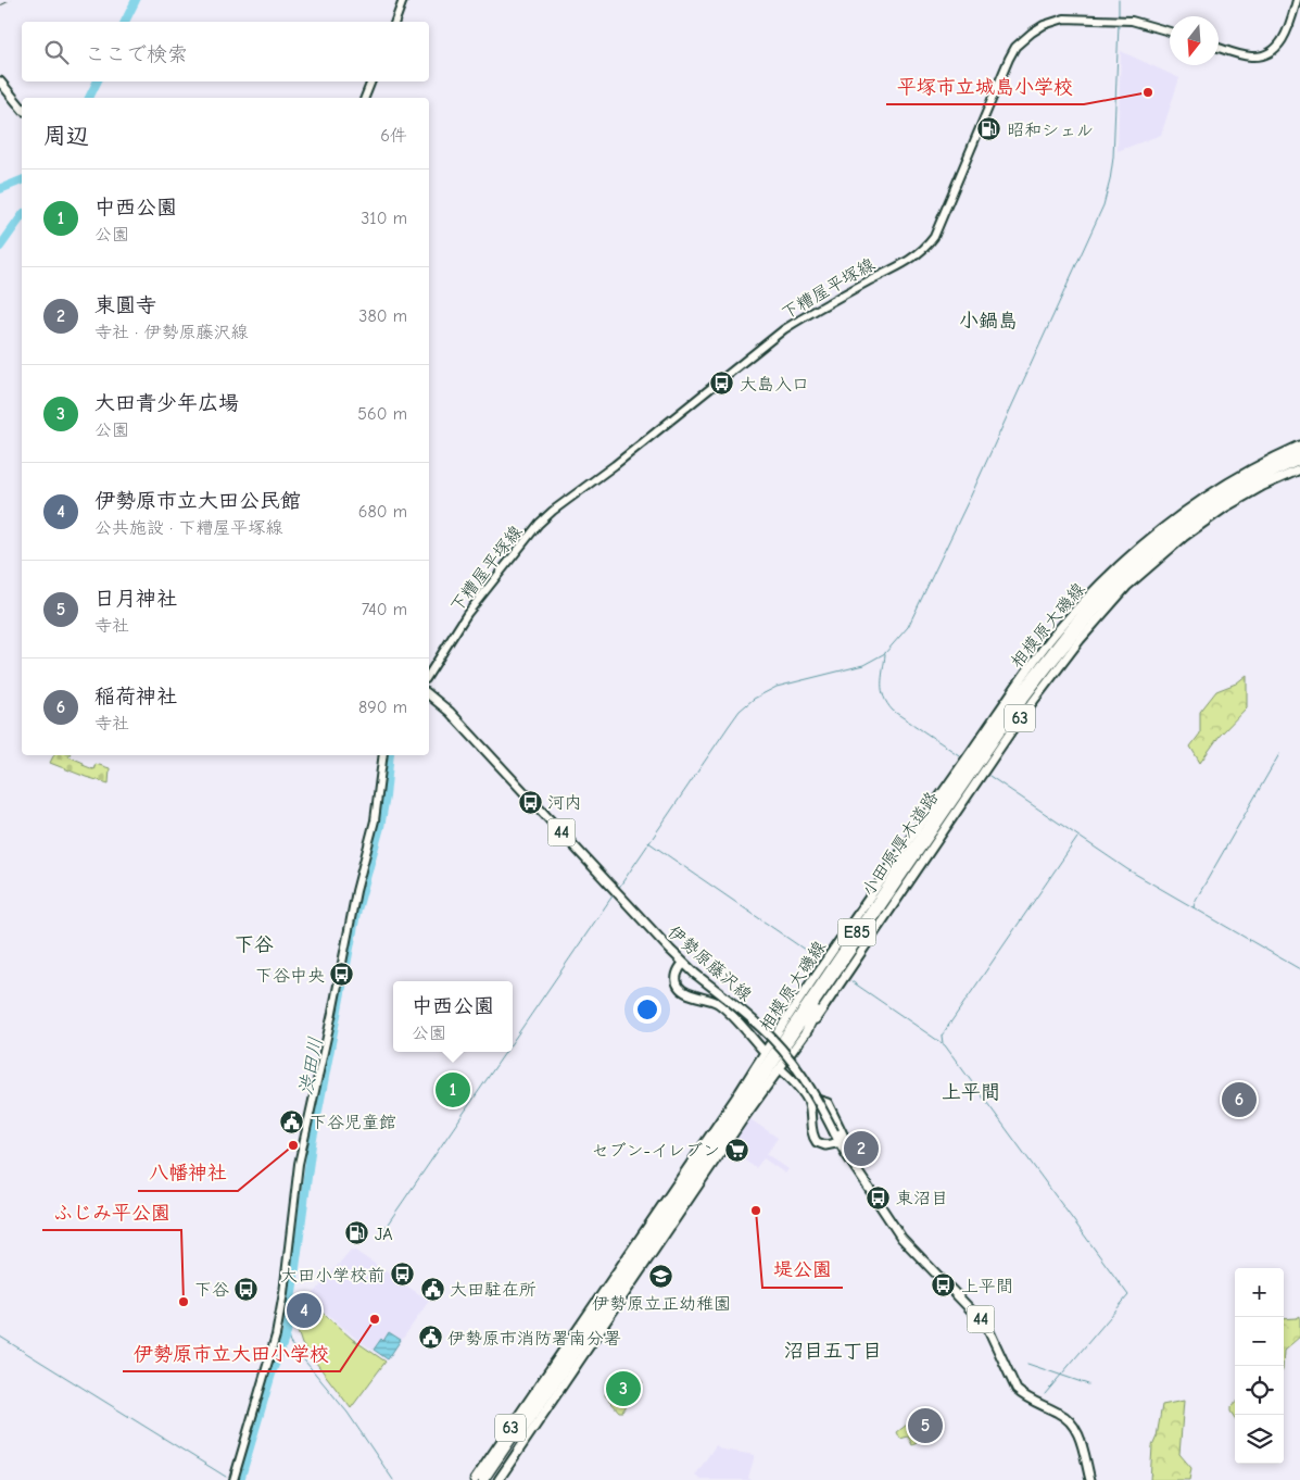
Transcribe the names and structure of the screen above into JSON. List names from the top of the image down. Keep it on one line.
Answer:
{"streets":{"highway":["小田原厚木道路","E85"],"main road":["下糟屋平塚線","相模原大磯線","63","44","伊勢原藤沢線"]},"crossings":[["相模原大磯線","E85"],["小田原厚木道路","E85"]],"districts":["小鍋島","下谷","上平間","沼目五丁目"],"water":["渋田川"],"places":{"other":["平塚市立城島小学校","八幡神社","堤公園","ふじみ平公園","伊勢原市立大田小学校"],"fuel station":["昭和シェル","JA"],"bus stop":["大島入口","河内","下谷中央","東沼目","大田小学校前","上平間","下谷"],"public building":["下谷児童館","大田駐在所","伊勢原市消防署南分署"],"supermarket":["セブン-イレブン"],"school or university":["伊勢原立正幼稚園"]},"north":"bottom","page":{"search":"ここで検索","heading":["周辺","6件"],"list":[{"mark":"1","name":"中西公園","note":"公園","value":"310 m"},{"mark":"2","name":"東圓寺","note":"寺社 · 伊勢原藤沢線","value":"380 m"},{"mark":"3","name":"大田青少年広場","note":"公園","value":"560 m"},{"mark":"4","name":"伊勢原市立大田公民館","note":"公共施設 · 下糟屋平塚線","value":"680 m"},{"mark":"5","name":"日月神社","note":"寺社","value":"740 m"},{"mark":"6","name":"稲荷神社","note":"寺社","value":"890 m"}],"popup":["中西公園","公園"],"pins":["1","6","2","4","3","5"],"map_buttons":["+","−"]}}
